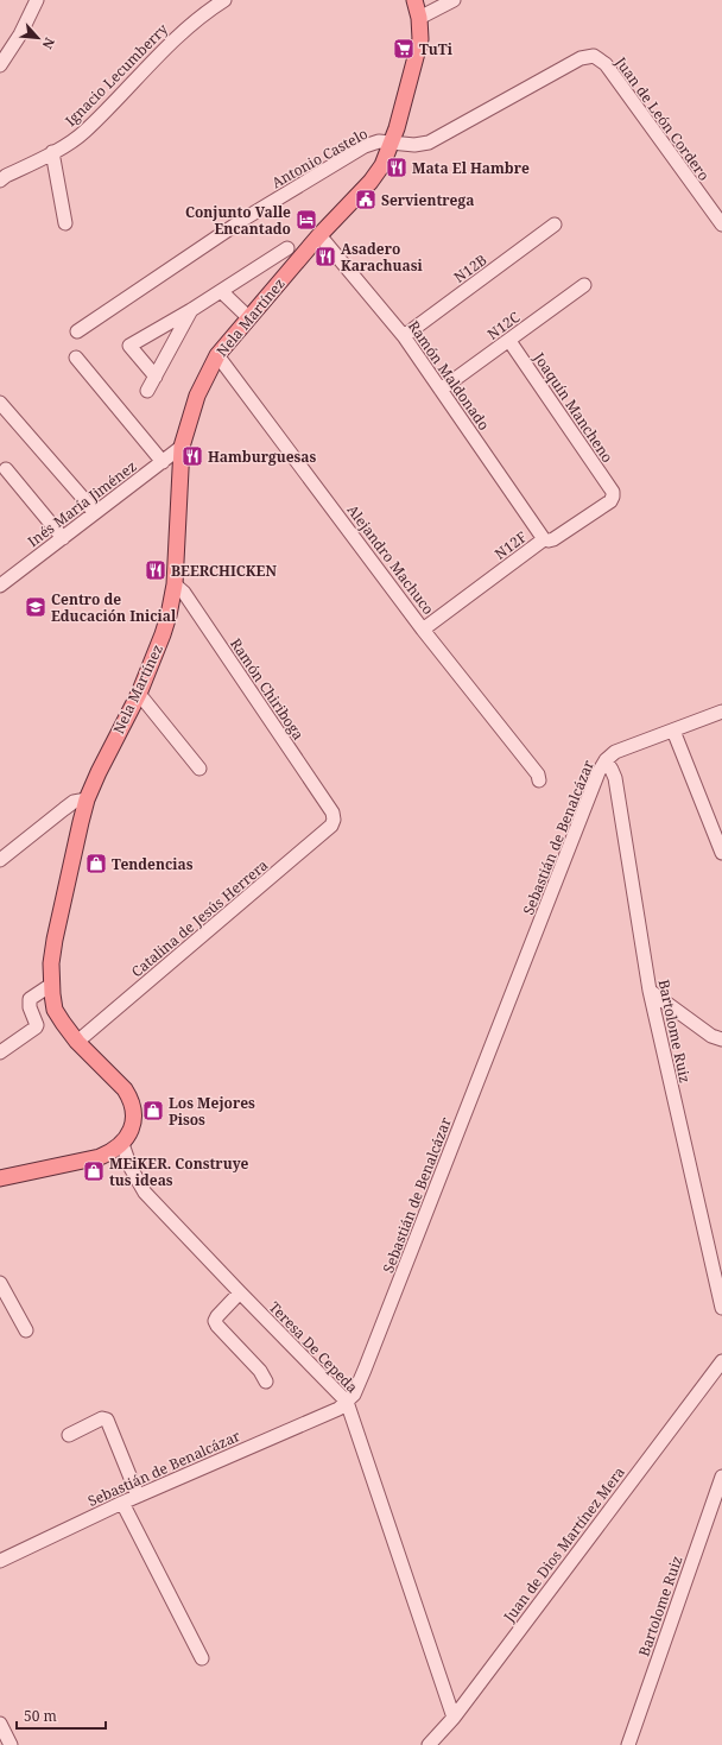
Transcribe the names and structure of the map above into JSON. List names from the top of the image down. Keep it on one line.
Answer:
{"streets":{"main road":["Nela Martínez"],"street":["Ignacio Lecumberry","Juan de León Cordero","Antonio Castelo","N12B","N12C","Ramón Maldonado","Joaquín Mancheno","Inés María Jiménez","N12F","Alejandro Machuco","Ramón Chiriboga","Sebastián de Benalcázar","Catalina de Jesús Herrera","Bartolome Ruiz","Teresa De Cepeda","Juan de Dios Martínez Mera"]},"crossings":[["Juan de León Cordero","Antonio Castelo"],["Antonio Castelo","Nela Martínez"],["N12B","Ramón Maldonado"],["Nela Martínez","Ramón Maldonado"],["Nela Martínez","Inés María Jiménez"],["Nela Martínez","Alejandro Machuco"],["Nela Martínez","Ramón Chiriboga"],["Nela Martínez","Catalina de Jesús Herrera"],["Nela Martínez","Teresa De Cepeda"],["N12C","Ramón Maldonado"],["N12C","Joaquín Mancheno"],["Ramón Maldonado","N12F"],["Joaquín Mancheno","N12F"],["N12F","Alejandro Machuco"],["Ramón Chiriboga","Catalina de Jesús Herrera"],["Sebastián de Benalcázar","Bartolome Ruiz"],["Sebastián de Benalcázar","Teresa De Cepeda"],["Teresa De Cepeda","Juan de Dios Martínez Mera"]],"places":{"supermarket":["TuTi"],"restaurant":["Mata El Hambre","Asadero Karachuasi","Hamburguesas","BEERCHICKEN"],"public building":["Servientrega"],"hotel":["Conjunto Valle Encantado"],"school or university":["Centro de Educación Inicial"],"shop":["Tendencias","Los Mejores Pisos","MEiKER. Construye tus ideas"]},"scale_bar":"50 m","north":"bottom right"}
